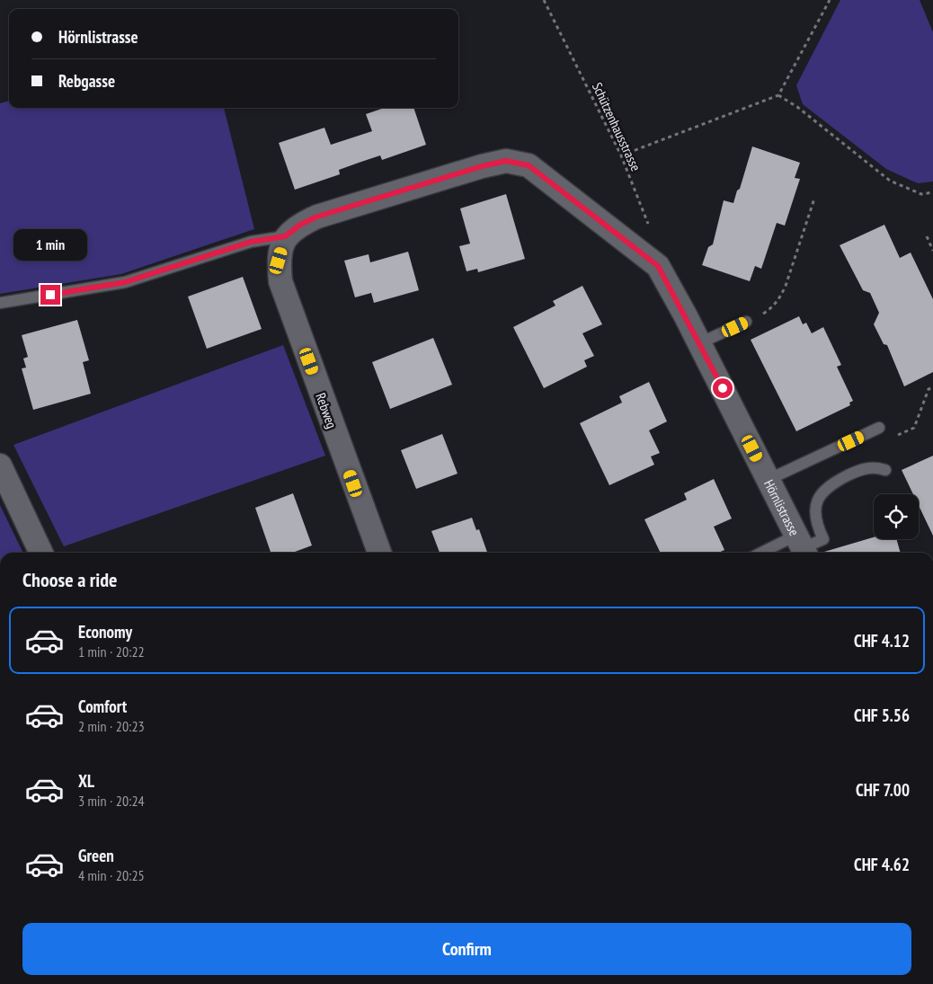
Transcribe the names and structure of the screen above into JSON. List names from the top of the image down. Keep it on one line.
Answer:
{"streets":{"street":["Rebweg","Hörnlistrasse"],"path":["Schützenhausstrasse"]},"crossings":[["Rebweg","Hörnlistrasse"]],"page":{"banner":["Hörnlistrasse","Rebgasse"],"bubble":"1 min","heading":"Choose a ride","list":[{"name":"Economy","note":"1 min · 20:22","value":"CHF 4.12"},{"name":"Comfort","note":"2 min · 20:23","value":"CHF 5.56"},{"name":"XL","note":"3 min · 20:24","value":"CHF 7.00"},{"name":"Green","note":"4 min · 20:25","value":"CHF 4.62"}],"buttons":"Confirm"}}
